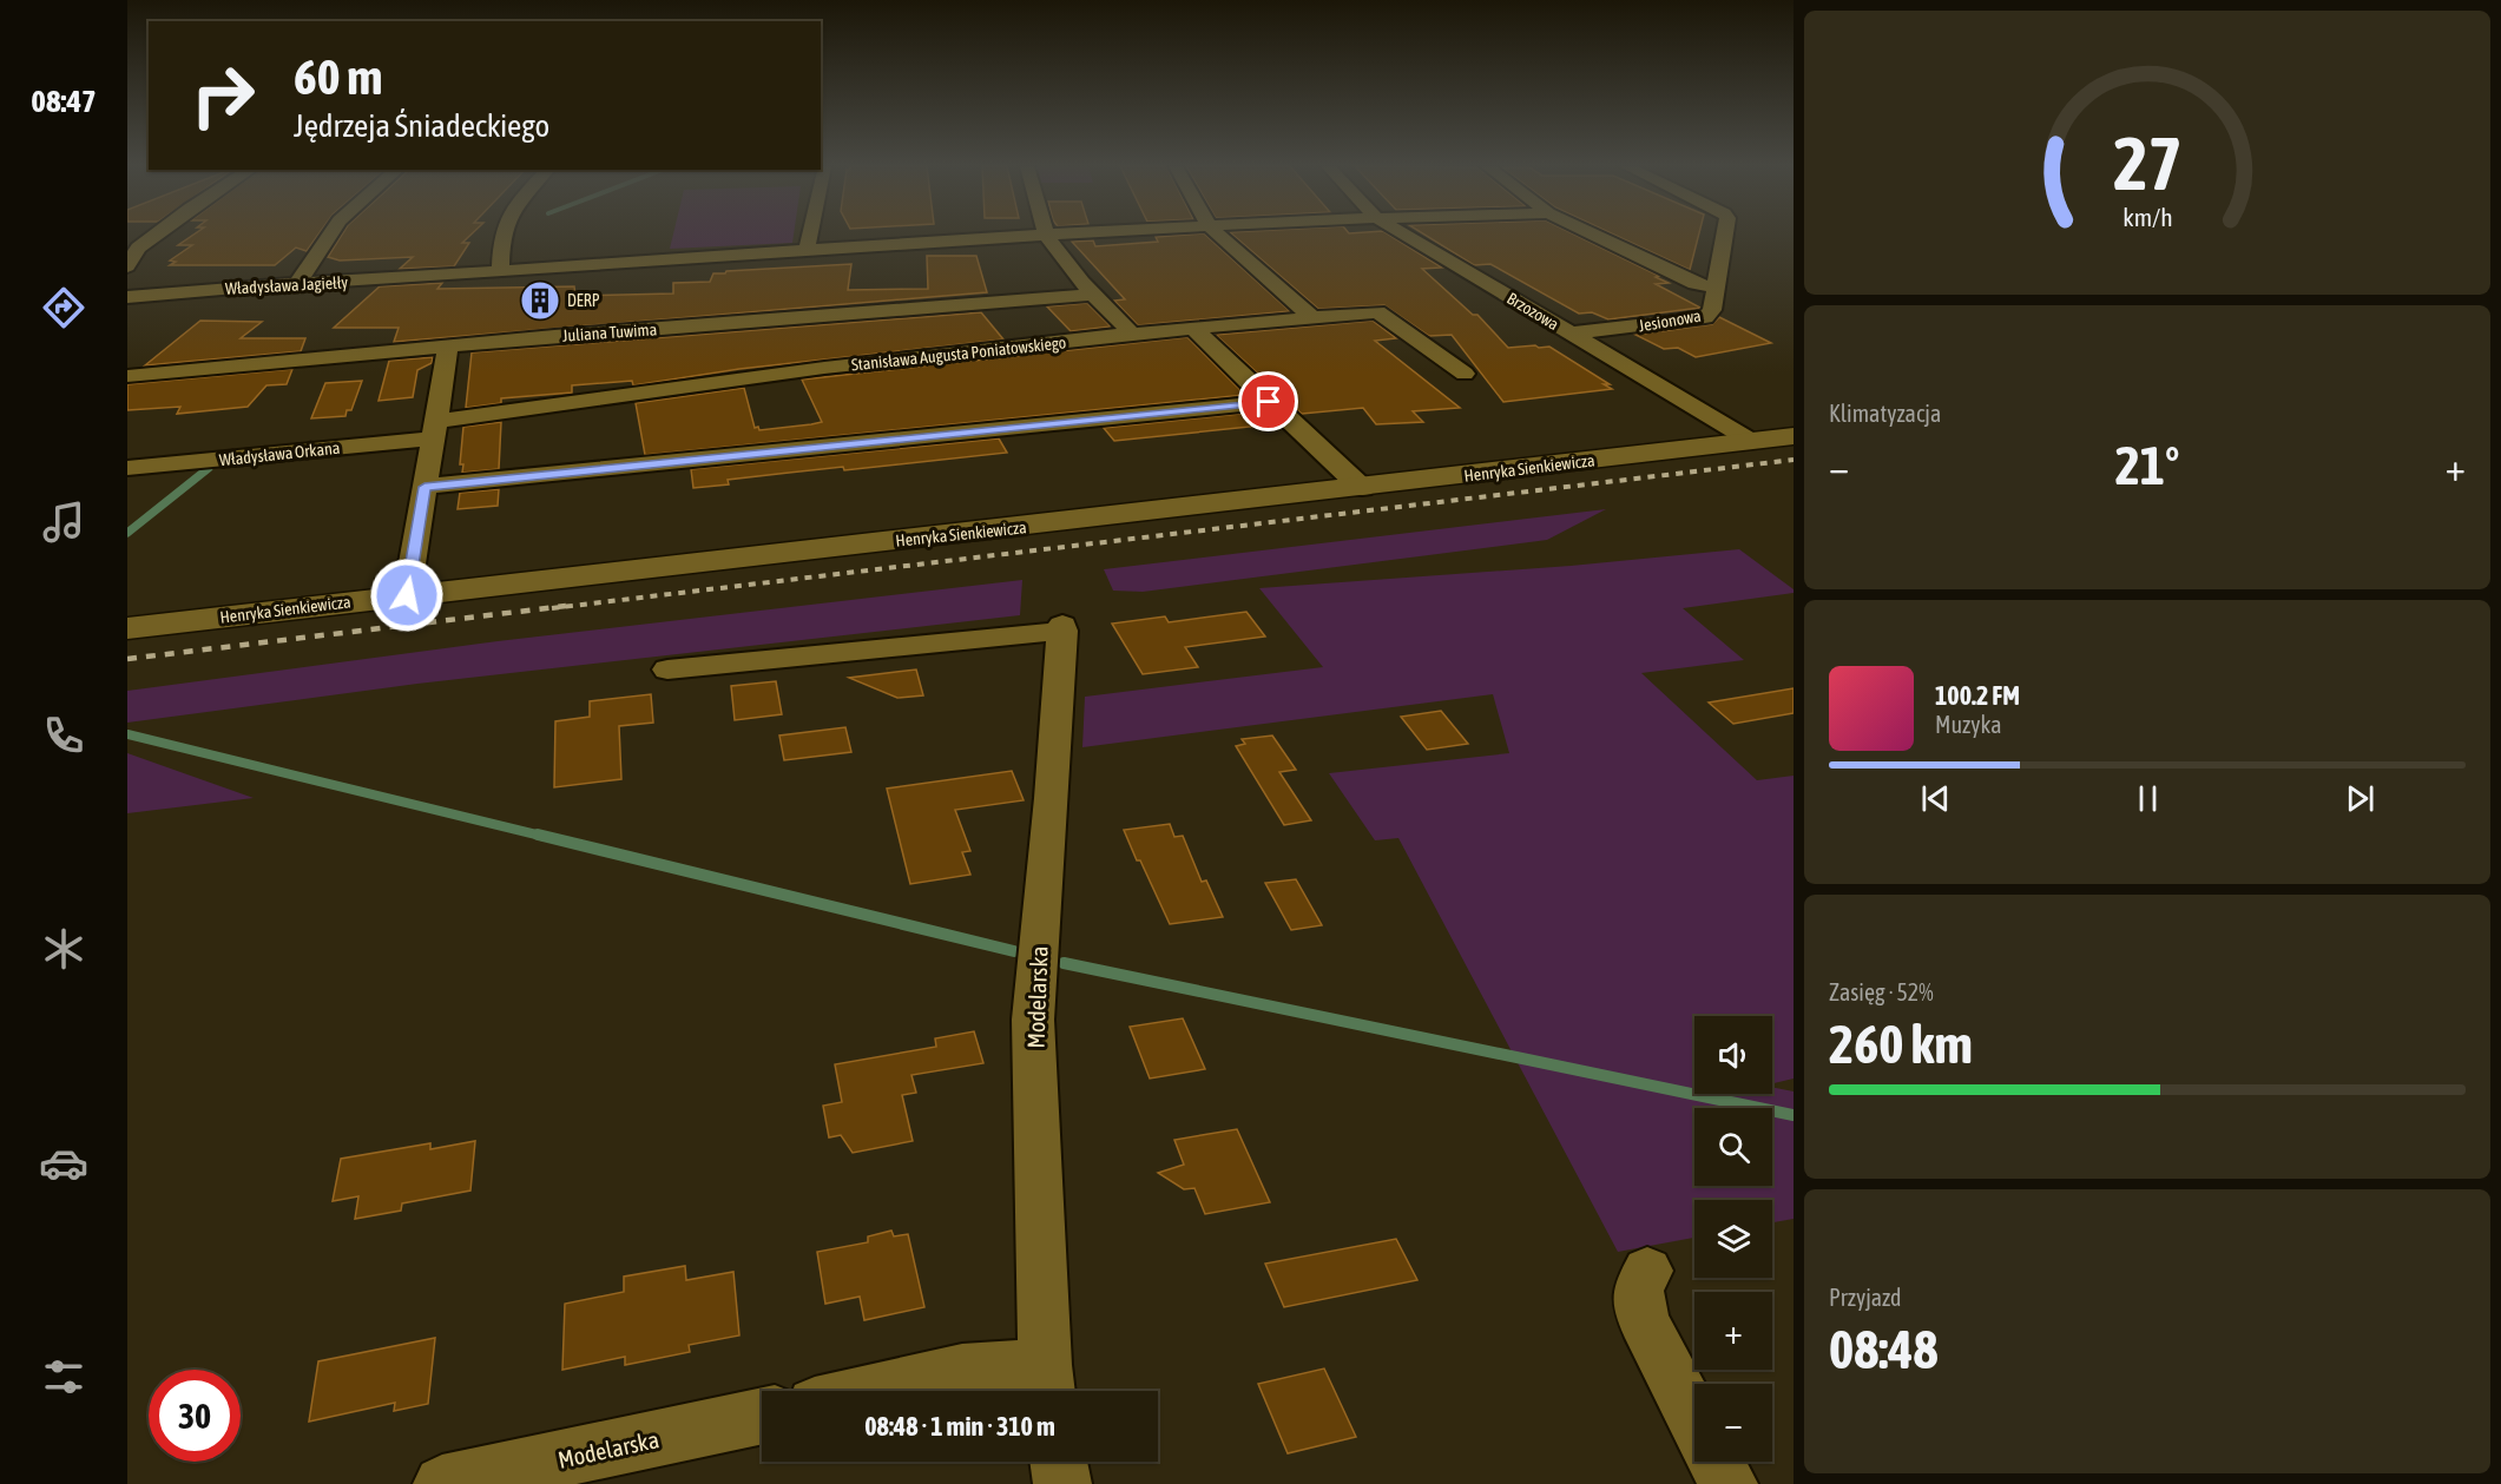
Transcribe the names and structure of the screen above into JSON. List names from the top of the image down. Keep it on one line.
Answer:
{"streets":{"main road":["Henryka Sienkiewicza"],"street":["Władysława Jagiełły","Brzozowa","Jesionowa","Juliana Tuwima","Stanisława Augusta Poniatowskiego","Władysława Orkana","Modelarska"]},"crossings":[["Brzozowa","Jesionowa"],["Brzozowa","Henryka Sienkiewicza"],["Stanisława Augusta Poniatowskiego","Władysława Orkana"]],"places":{"building":["DERP"]},"page":{"tabs":"08:47","turn":["60 m","Jędrzeja Śniadeckiego"],"tile":["Klimatyzacja",["Zasięg · 52%","260 km"],["Przyjazd","08:48"]],"heat":["−","21°","+"],"song":["100.2 FM","Muzyka"],"map_buttons":["+","−"],"limit":"30","trip":"08:48 · 1 min · 310 m","gauge":["27","km/h"]}}
